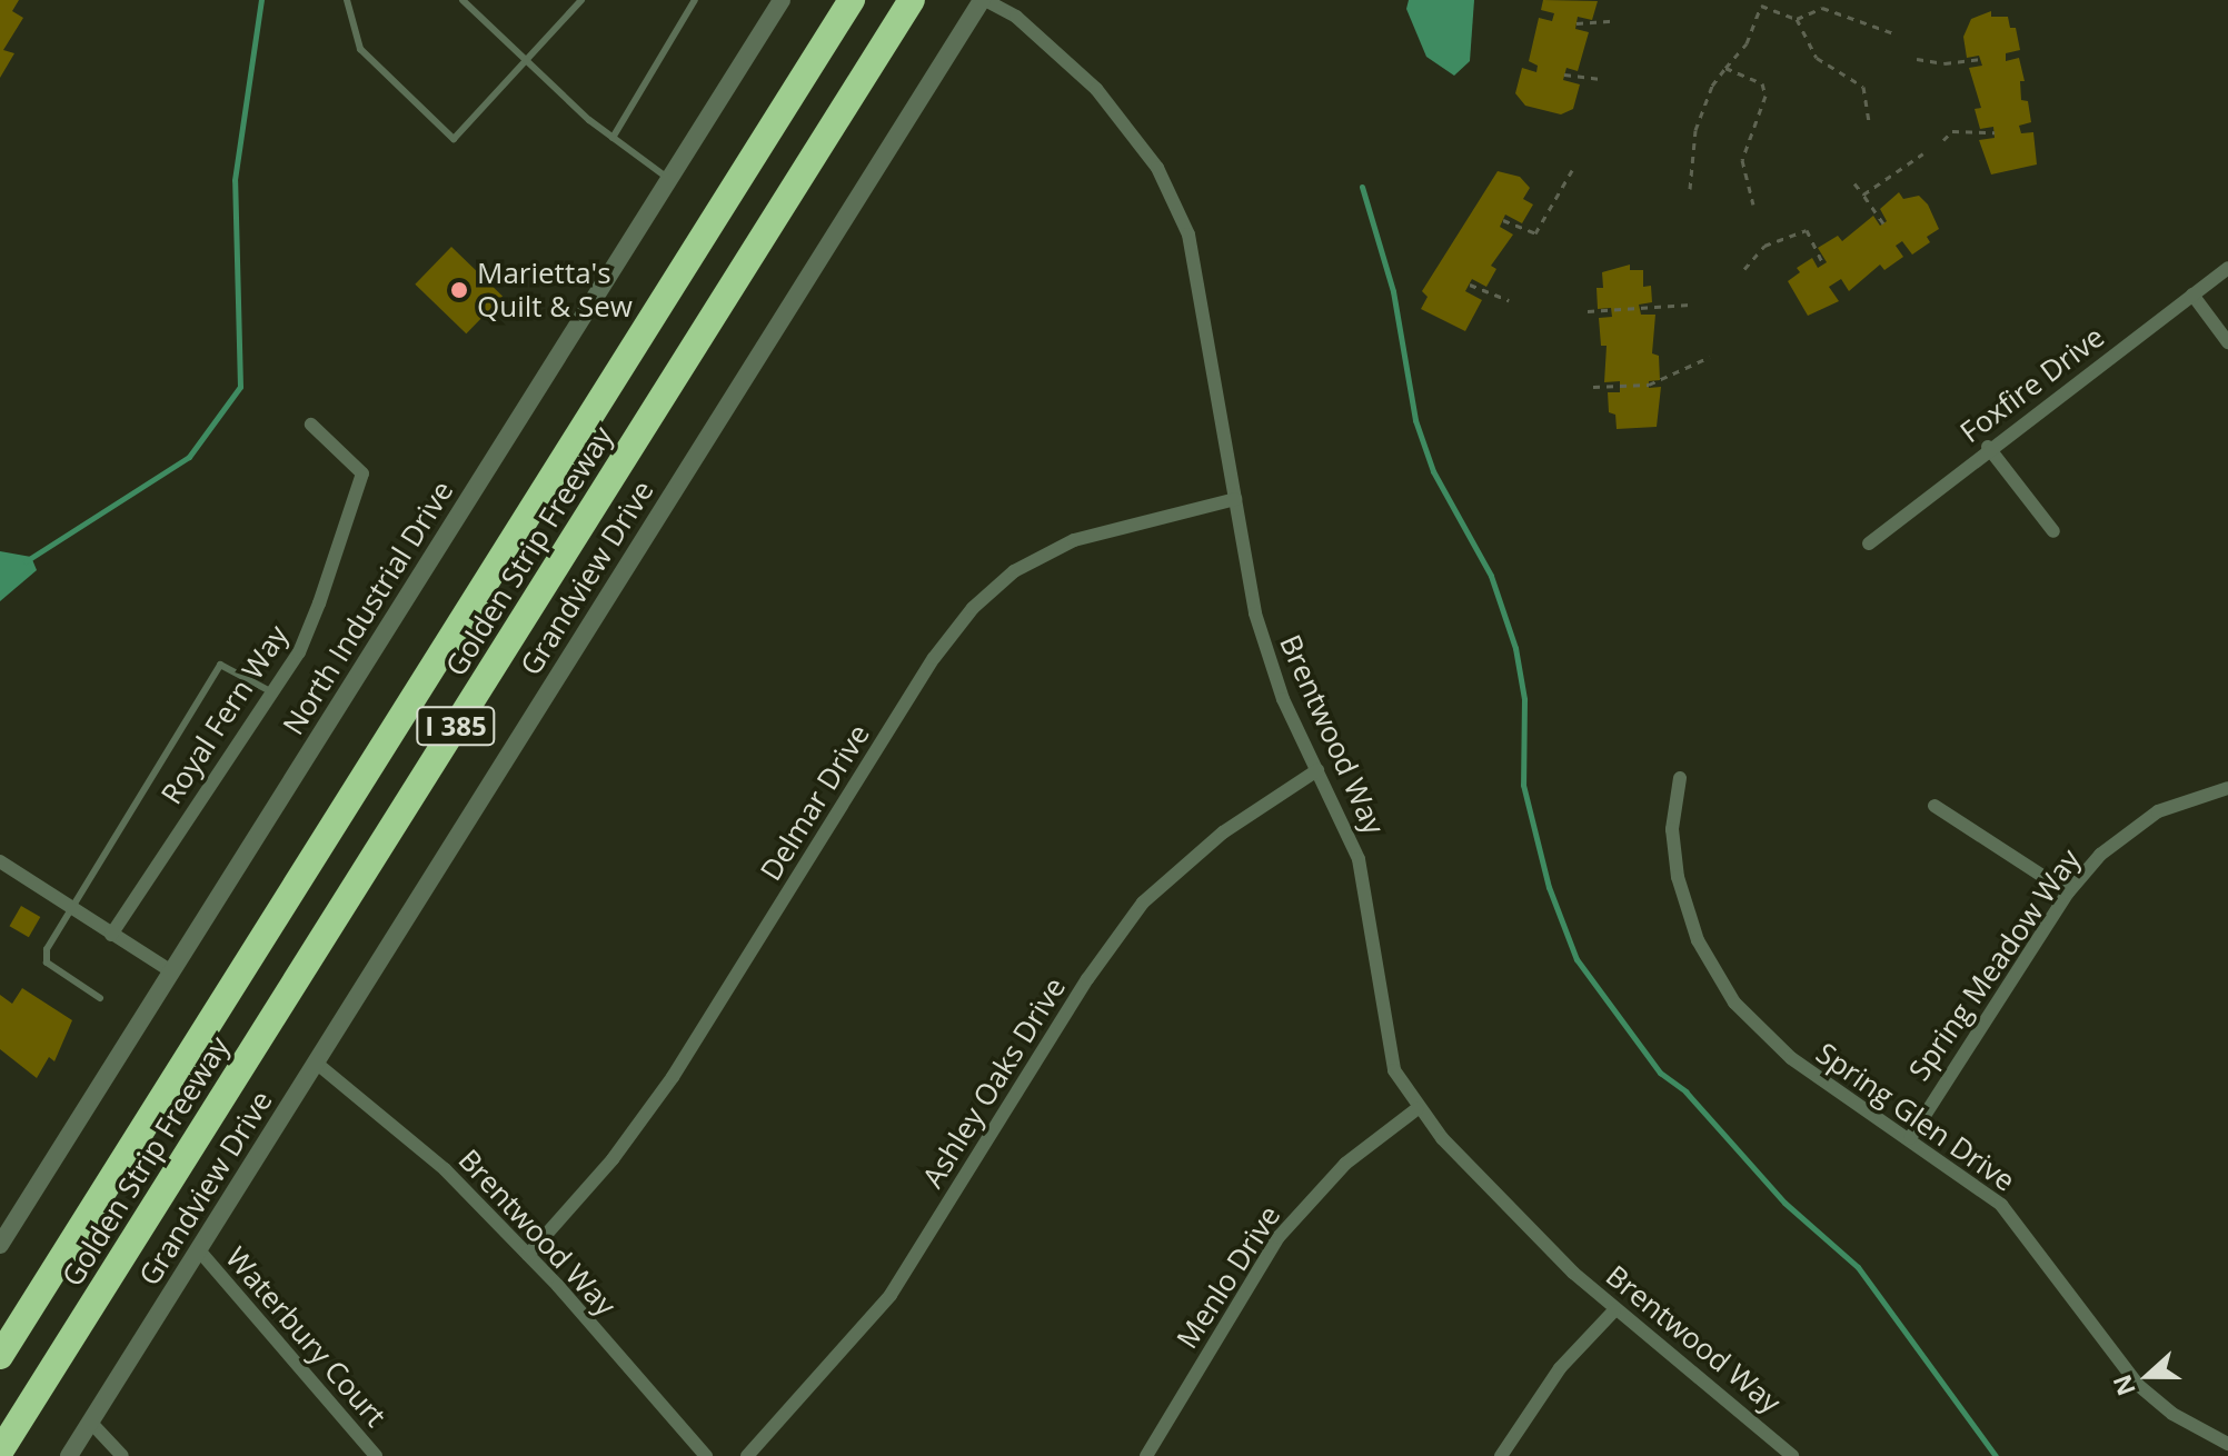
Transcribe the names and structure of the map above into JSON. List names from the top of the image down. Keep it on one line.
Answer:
{"streets":{"highway":["Golden Strip Freeway","I 385"],"street":["Foxfire Drive","Grandview Drive","North Industrial Drive","Royal Fern Way","Brentwood Way","Delmar Drive","Spring Meadow Way","Ashley Oaks Drive","Spring Glen Drive","Menlo Drive","Waterbury Court"]},"crossings":[["Grandview Drive","Brentwood Way"],["Grandview Drive","Waterbury Court"],["Brentwood Way","Delmar Drive"],["Brentwood Way","Ashley Oaks Drive"],["Brentwood Way","Menlo Drive"],["Spring Meadow Way","Spring Glen Drive"]],"places":["Marietta's Quilt & Sew"],"north":"left"}
